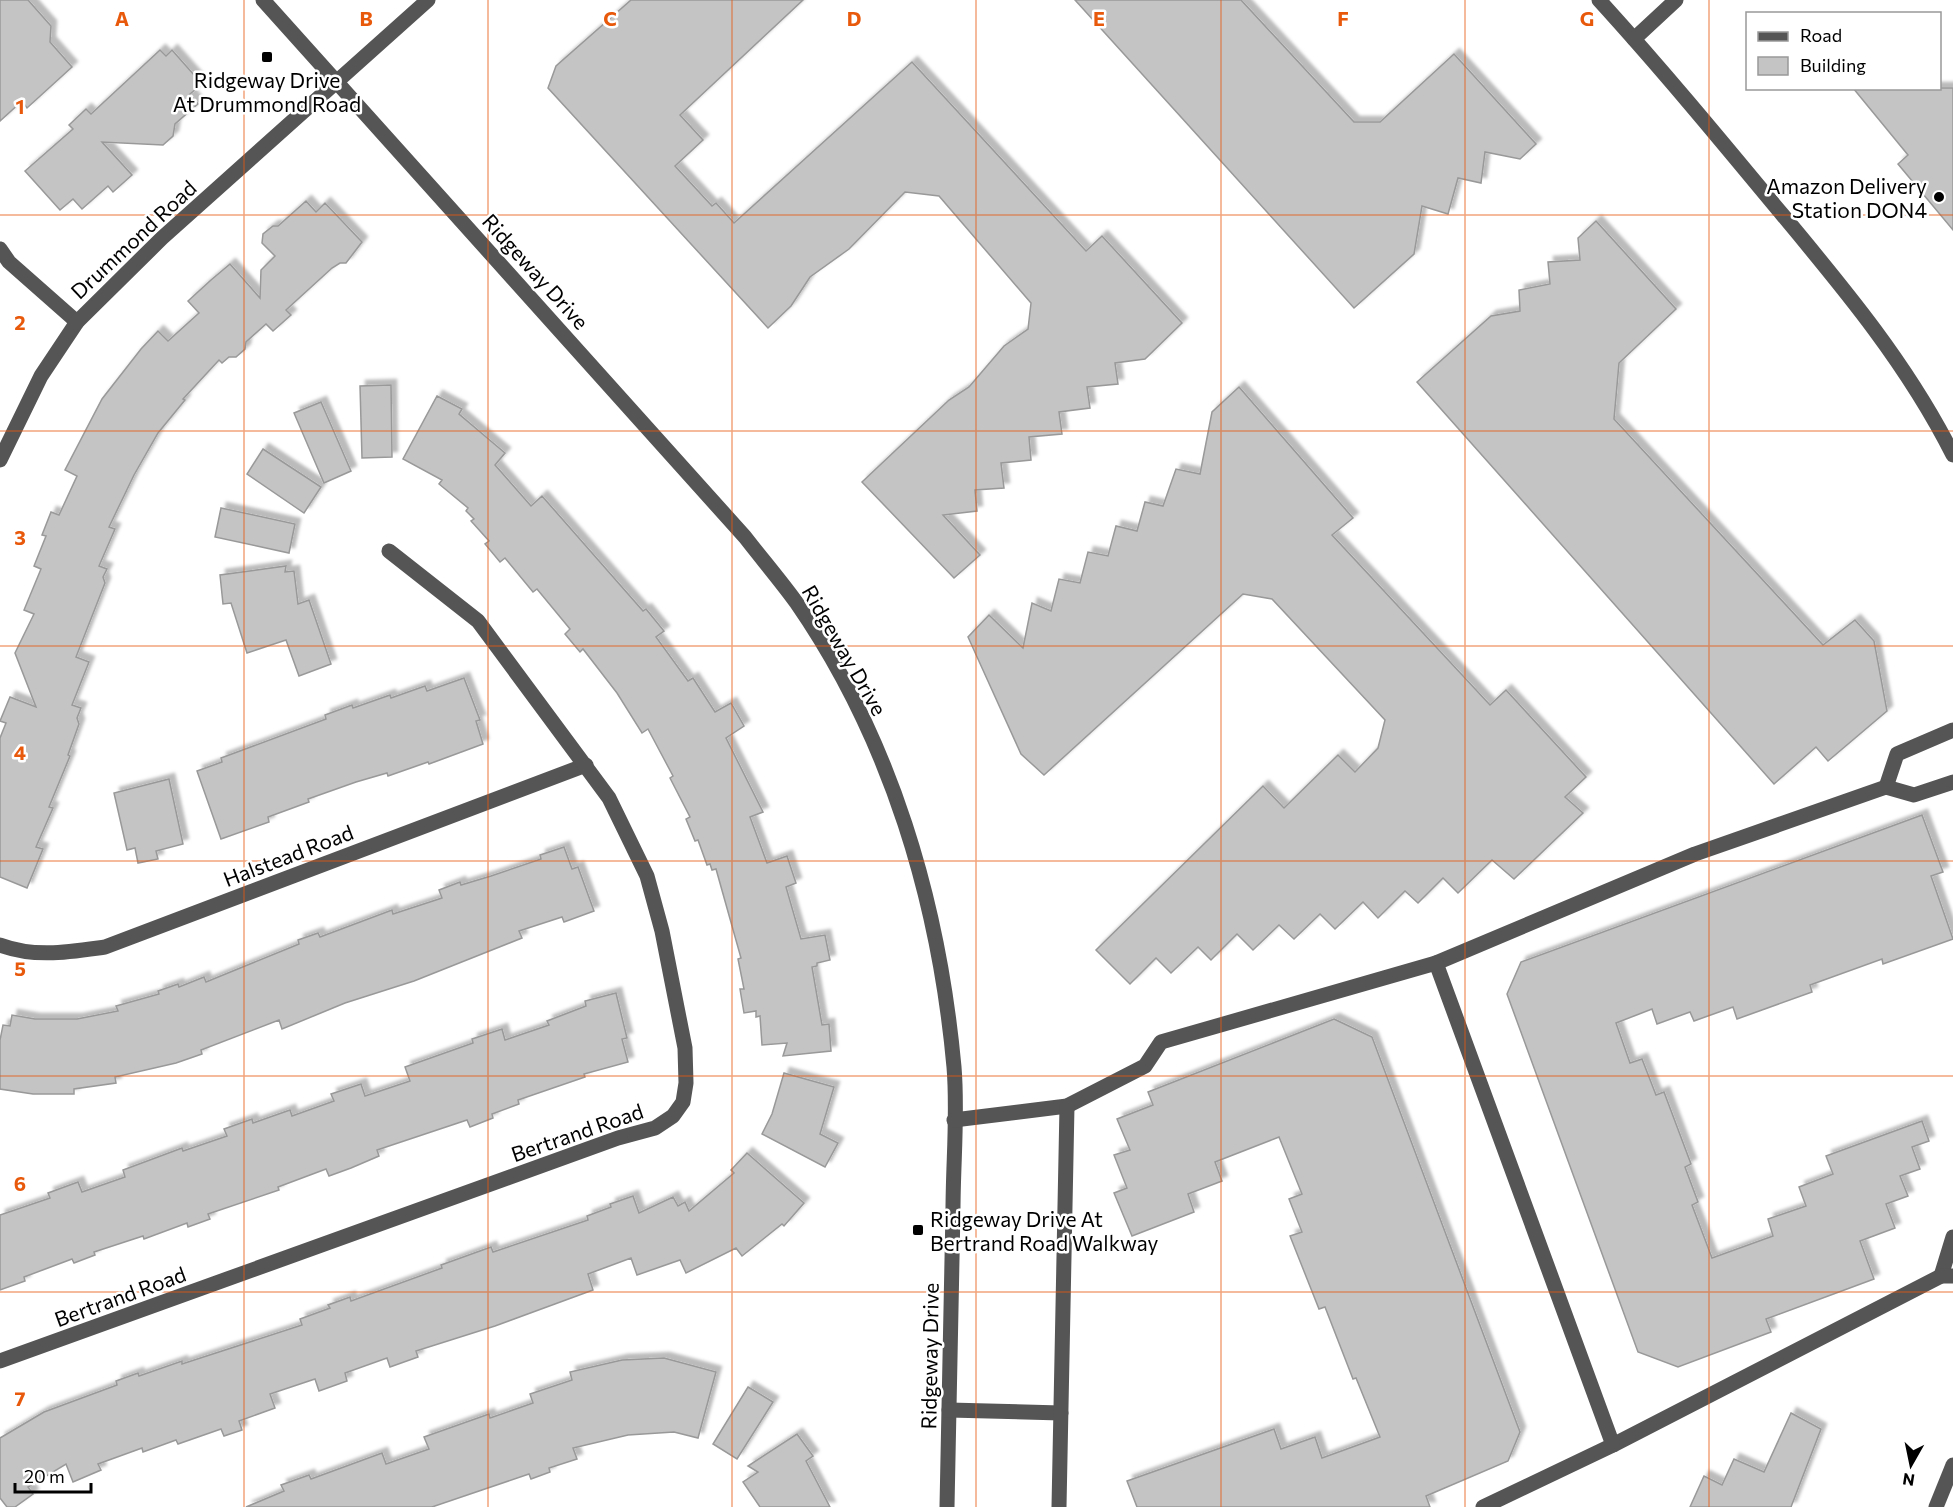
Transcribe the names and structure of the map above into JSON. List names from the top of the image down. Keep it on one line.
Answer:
{"streets":{"street":["Drummond Road","Ridgeway Drive","Halstead Road","Bertrand Road"]},"crossings":[["Drummond Road","Ridgeway Drive"],["Halstead Road","Bertrand Road"]],"places":{"transit":["Ridgeway Drive At Drummond Road","Ridgeway Drive At Bertrand Road Walkway"],"other":["Amazon Delivery Station DON4"]},"legend":["Road","Building"],"scale_bar":"20 m","north":"bottom","grid":{"columns":["A","B","C","D","E","F","G"],"rows":["1","2","3","4","5","6","7"]}}
